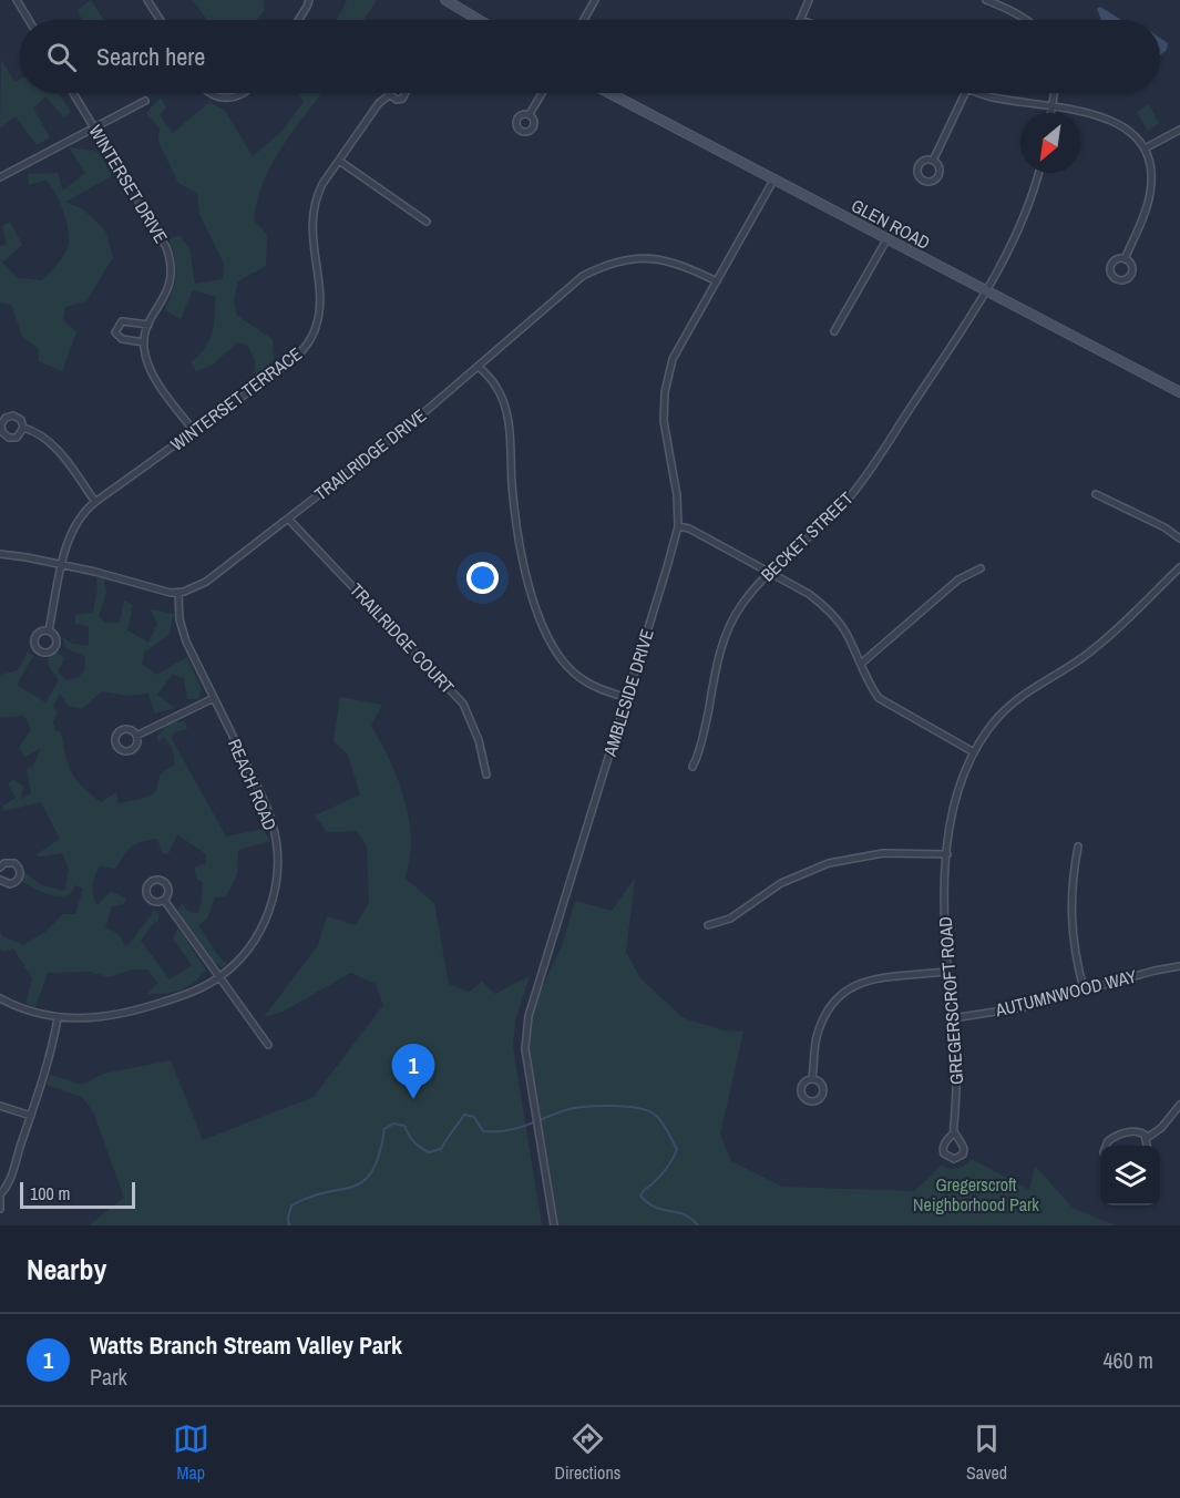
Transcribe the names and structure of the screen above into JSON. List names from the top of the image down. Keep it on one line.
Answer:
{"streets":{"main road":["GLEN ROAD"],"street":["WINTERSET DRIVE","WINTERSET TERRACE","TRAILRIDGE DRIVE","BECKET STREET","TRAILRIDGE COURT","AMBLESIDE DRIVE","REACH ROAD","AUTUMNWOOD WAY","GREGERSCROFT ROAD"]},"crossings":[["GLEN ROAD","BECKET STREET"],["GLEN ROAD","AMBLESIDE DRIVE"],["TRAILRIDGE DRIVE","TRAILRIDGE COURT"],["TRAILRIDGE DRIVE","AMBLESIDE DRIVE"],["TRAILRIDGE DRIVE","REACH ROAD"],["AUTUMNWOOD WAY","GREGERSCROFT ROAD"]],"parks":["Gregerscroft Neighborhood Park"],"scale_bar":"100 m","north":"bottom left","page":{"search":"Search here","pins":"1","scale":"100 m","heading":"Nearby","list":[{"mark":"1","name":"Watts Branch Stream Valley Park","note":"Park","value":"460 m"}],"nav":["Map","Directions","Saved"]}}
